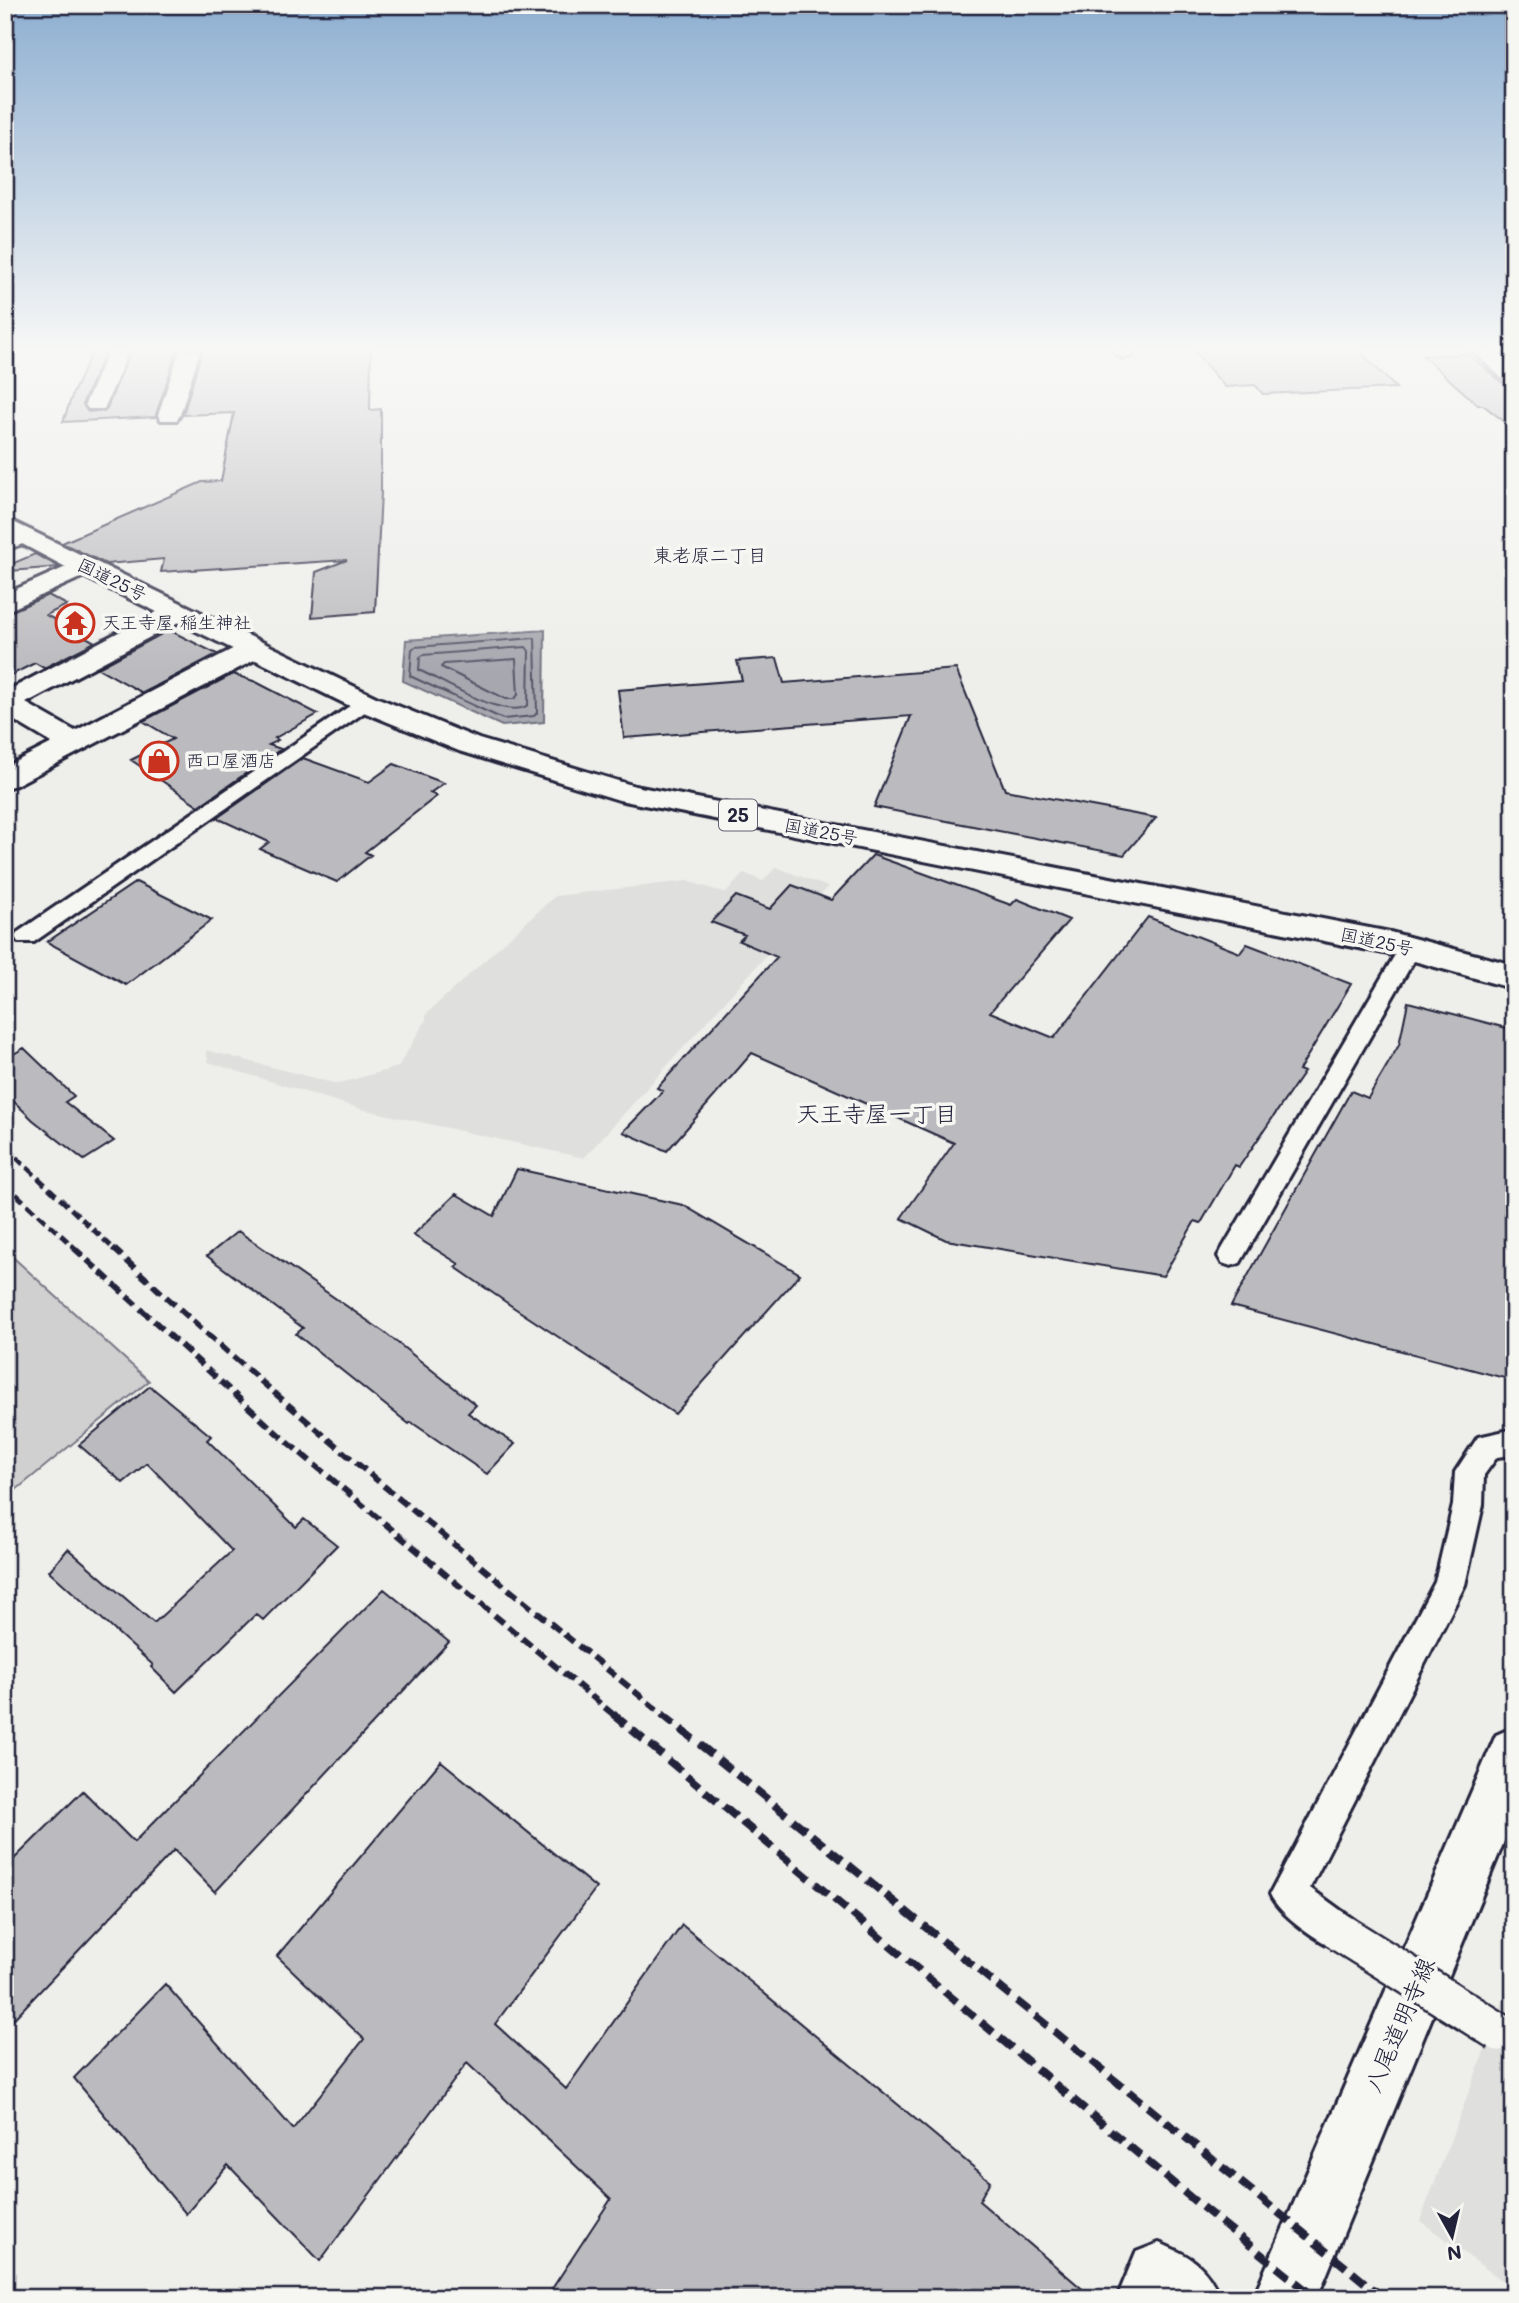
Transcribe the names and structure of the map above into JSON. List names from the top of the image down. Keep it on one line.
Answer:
{"streets":{"main road":["国道25号","25","八尾道明寺線"]},"districts":["東老原二丁目","天王寺屋一丁目"],"places":{"temple":["天王寺屋 稲生神社"],"shop":["西口屋酒店"]},"north":"bottom"}
